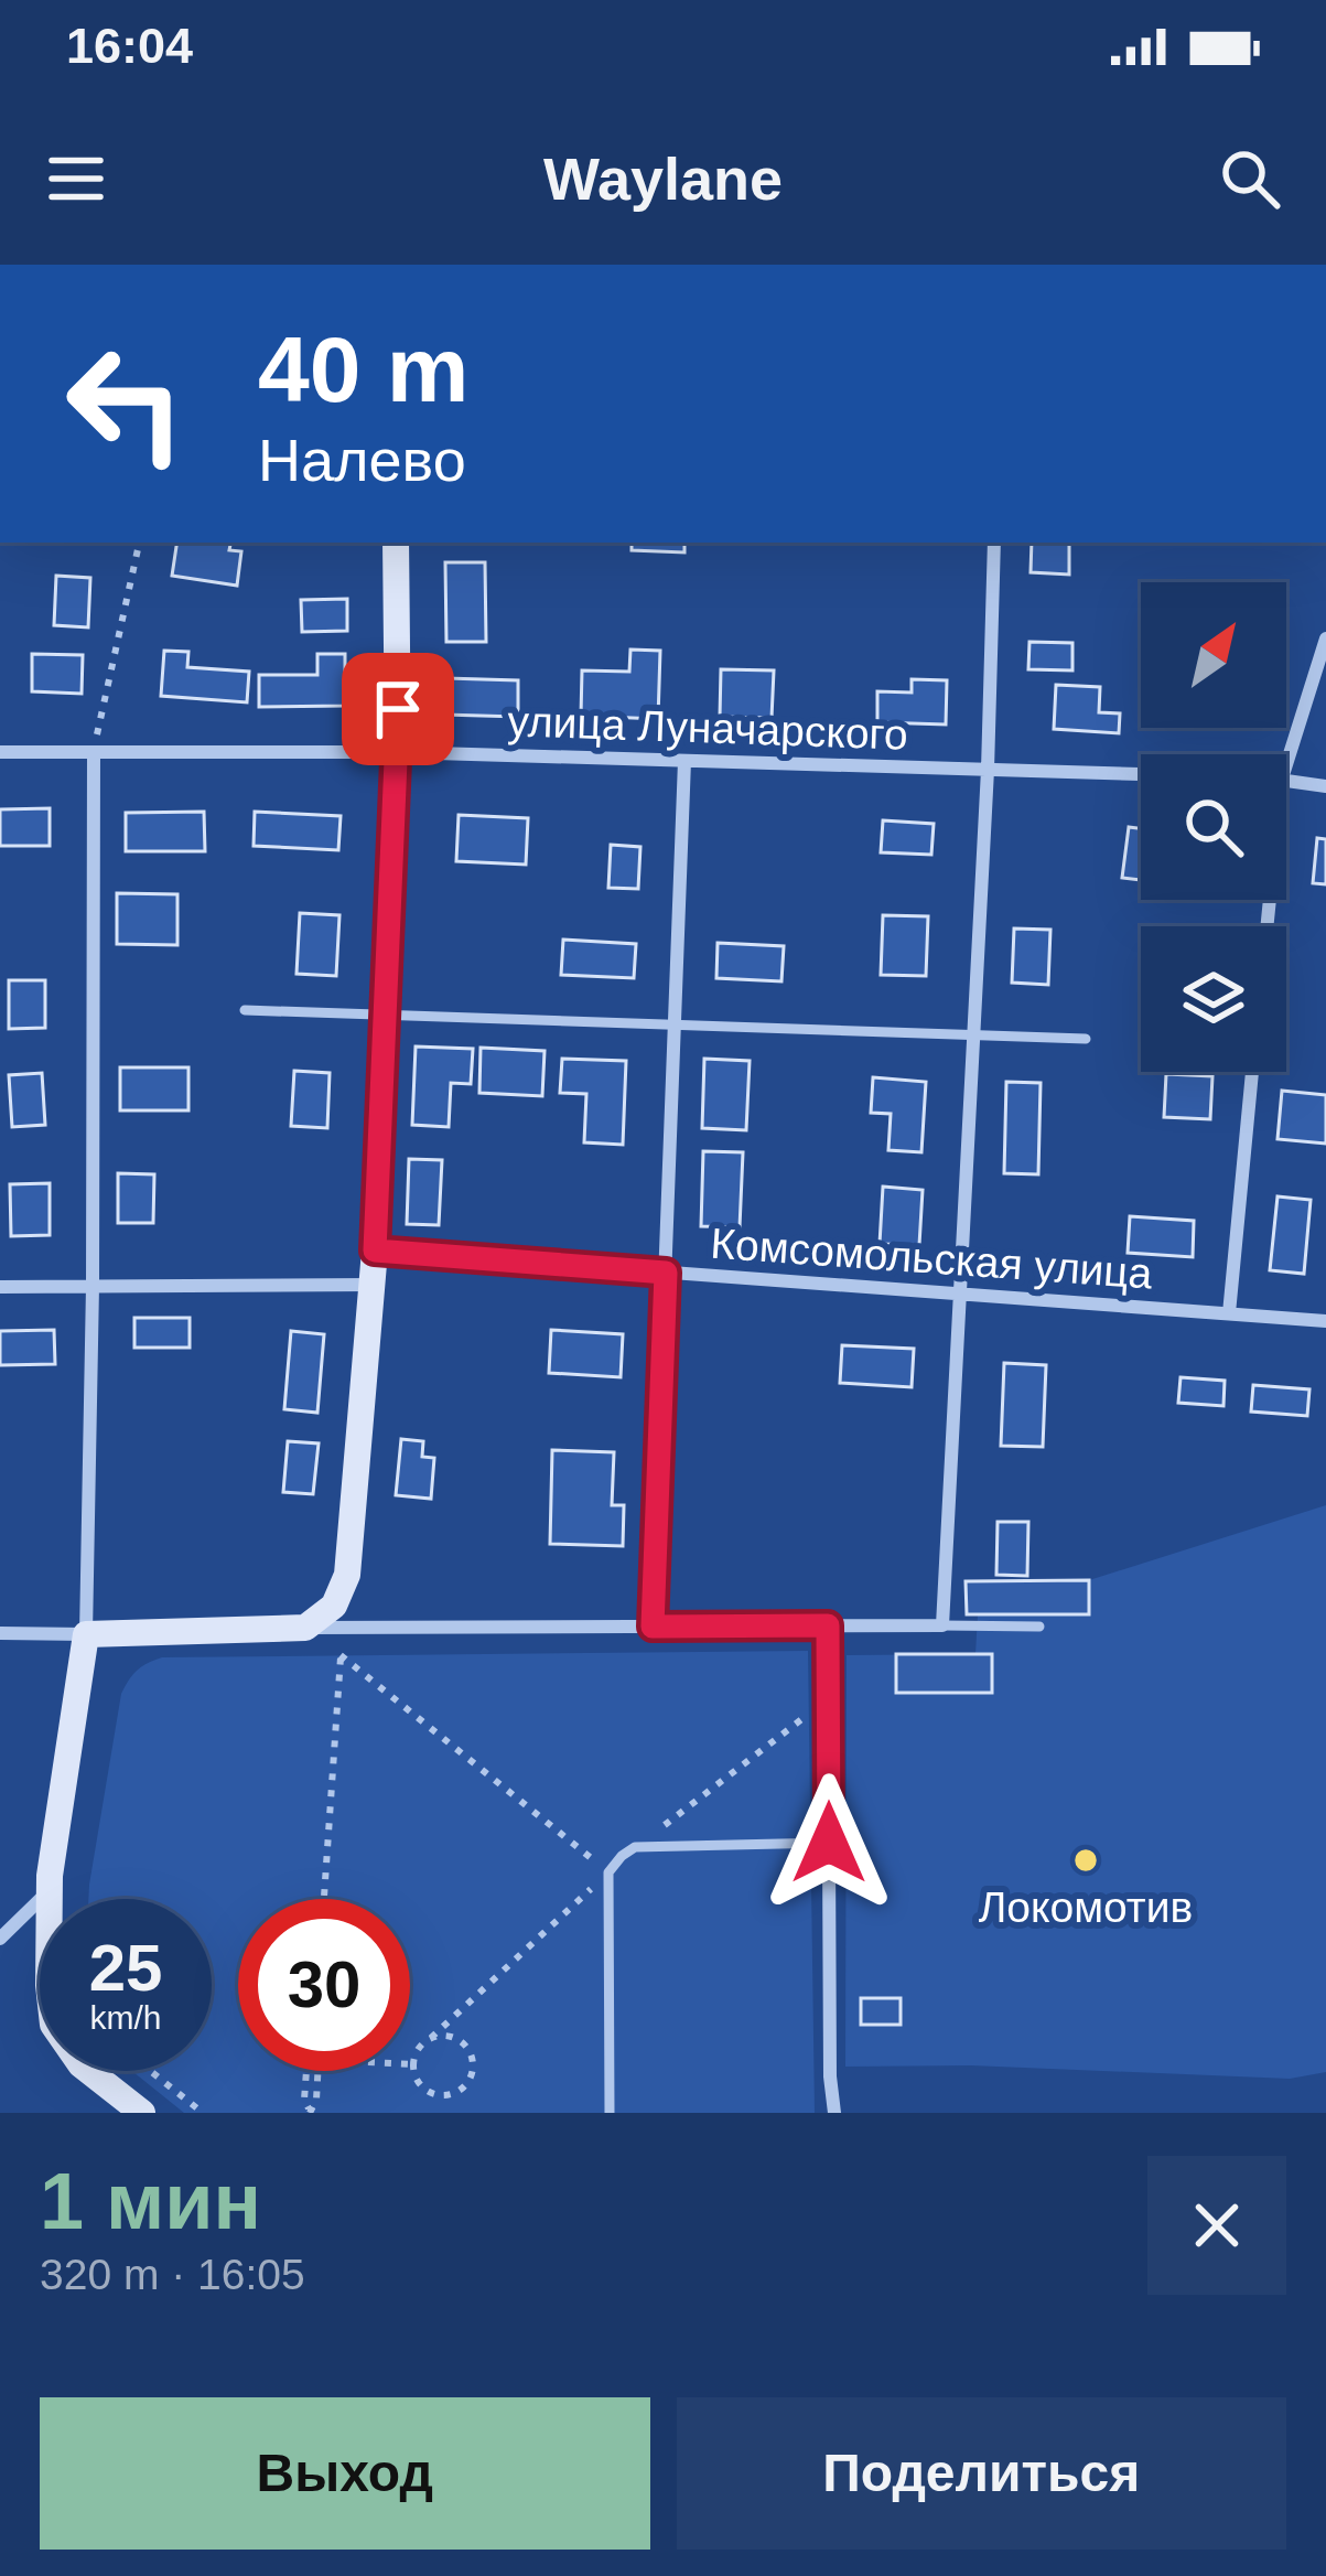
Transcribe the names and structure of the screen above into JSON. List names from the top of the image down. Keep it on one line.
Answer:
{"streets":{"street":["улица Луначарского","Комсомольская улица"]},"places":["Локомотив"],"north":"top right","page":{"status":"16:04","header":"Waylane","turn":["40 m","Налево"],"speed":"25 km/h","limit":"30","heading":["1 мин","320 m · 16:05"],"buttons":["Выход","Поделиться"]}}
